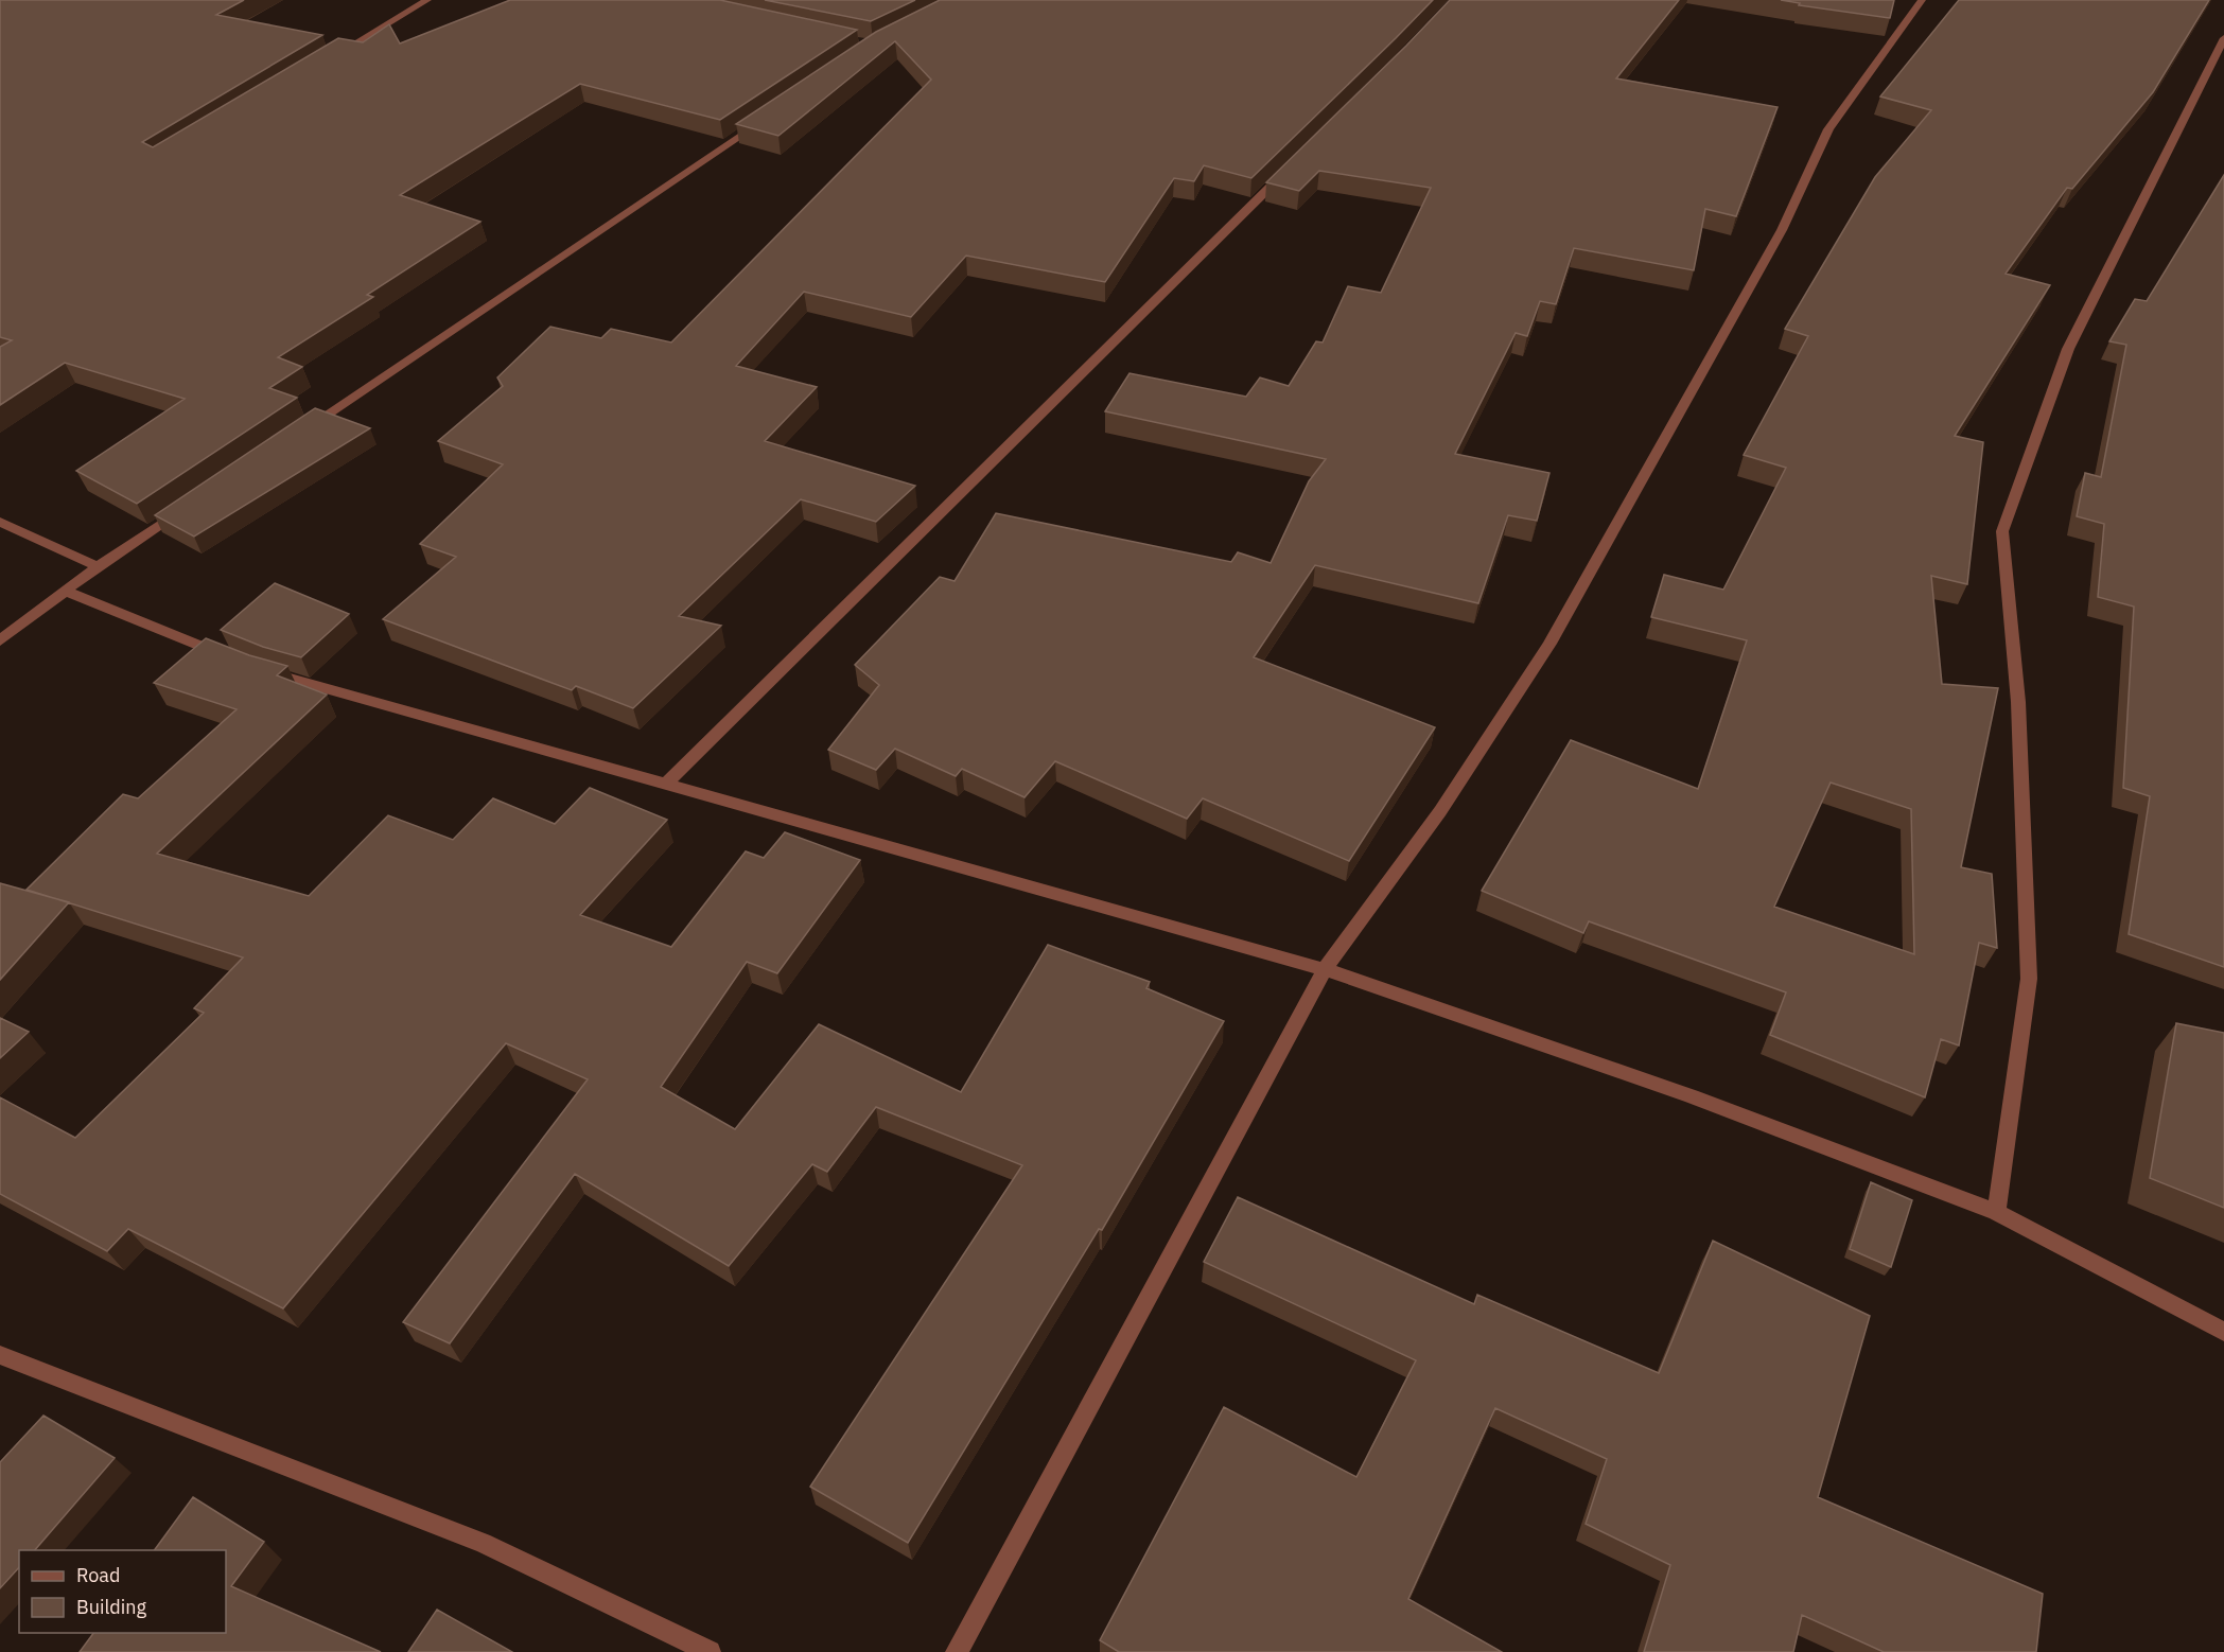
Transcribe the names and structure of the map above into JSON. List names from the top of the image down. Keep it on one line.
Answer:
{"legend":["Road","Building"]}
